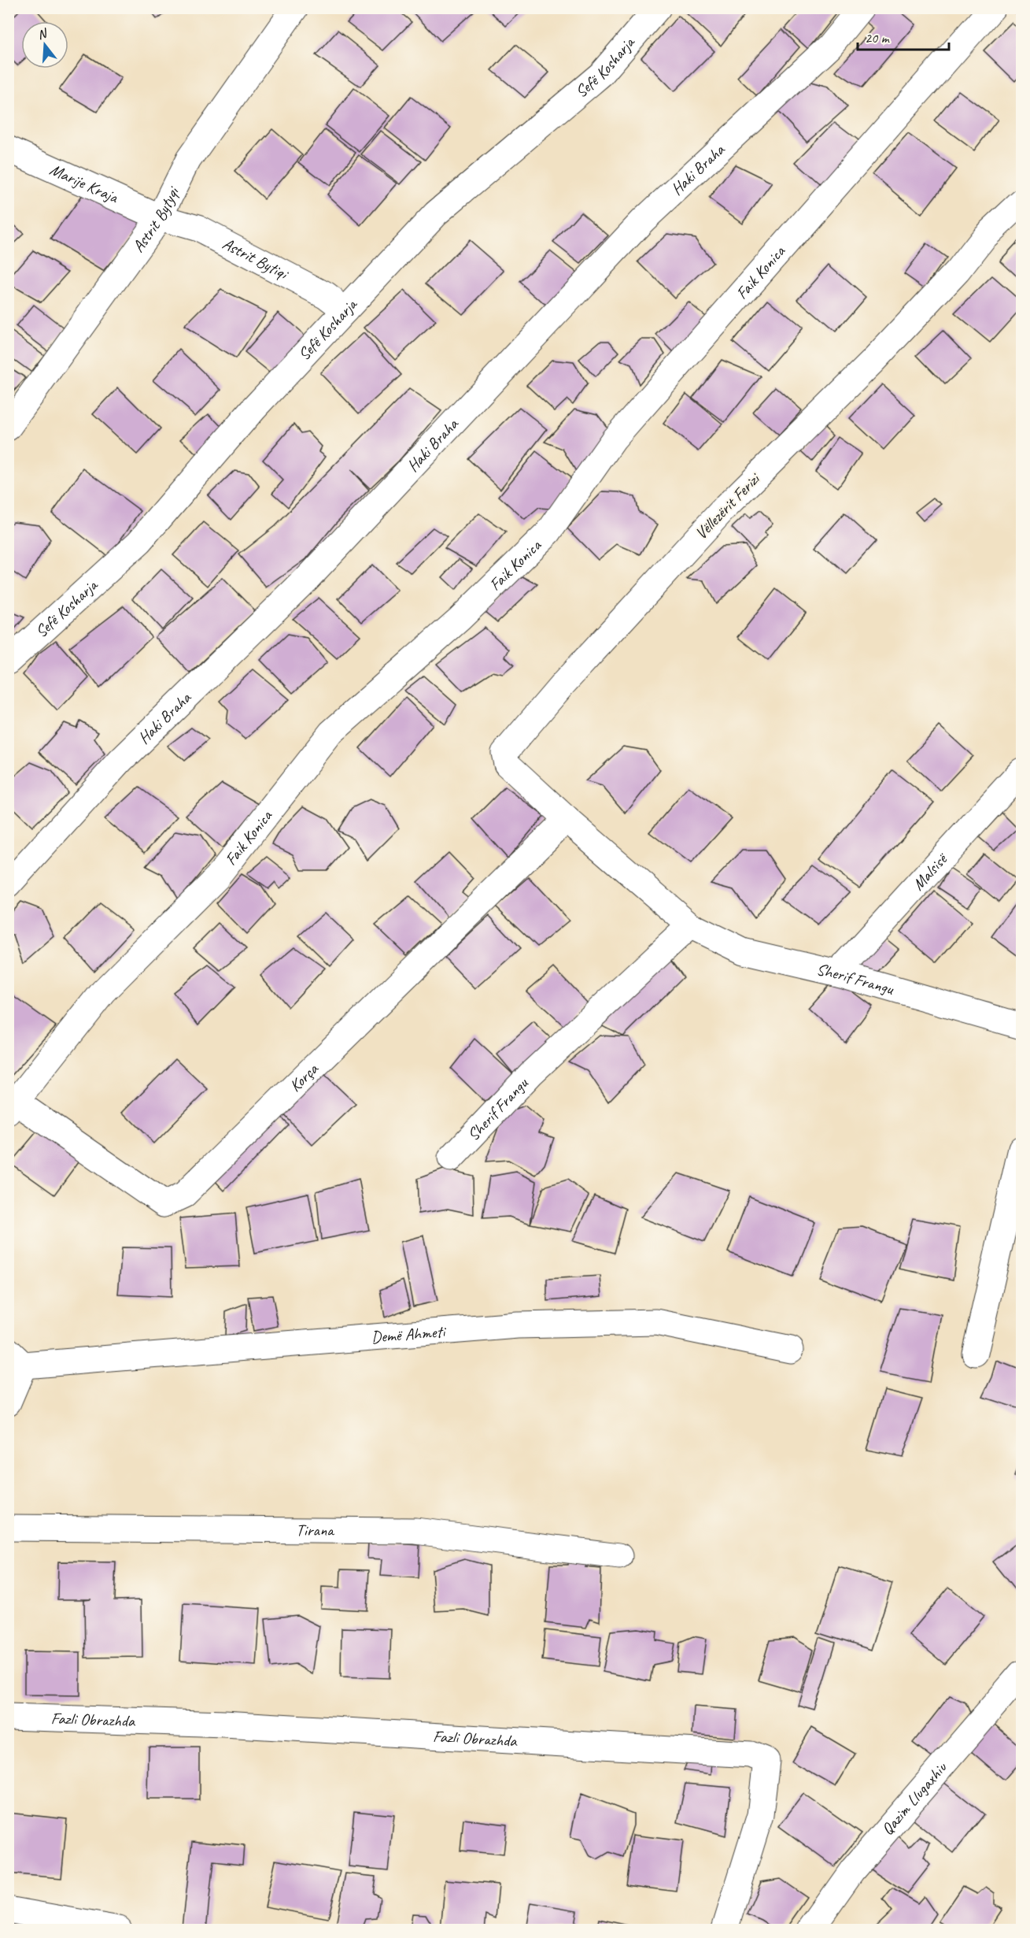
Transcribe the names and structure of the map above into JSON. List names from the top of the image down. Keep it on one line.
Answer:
{"streets":{"street":["Sefë Kosharja","Haki Braha","Marije Kraja","Astrit Bytyqi","Astrit Bytiqi","Faik Konica","Vëllezërit Ferizi","Malsisë","Sherif Frangu","Korça","Demë Ahmeti","Tirana","Fazli Obrazhda","Qazim Llugaxhiu"]},"crossings":[["Sefë Kosharja","Astrit Bytiqi"],["Marije Kraja","Astrit Bytyqi"],["Marije Kraja","Astrit Bytiqi"],["Astrit Bytyqi","Astrit Bytiqi"],["Faik Konica","Korça"],["Vëllezërit Ferizi","Sherif Frangu"],["Vëllezërit Ferizi","Korça"],["Malsisë","Sherif Frangu"],["Sherif Frangu","Korça"]],"scale_bar":"20 m","north":"top"}
